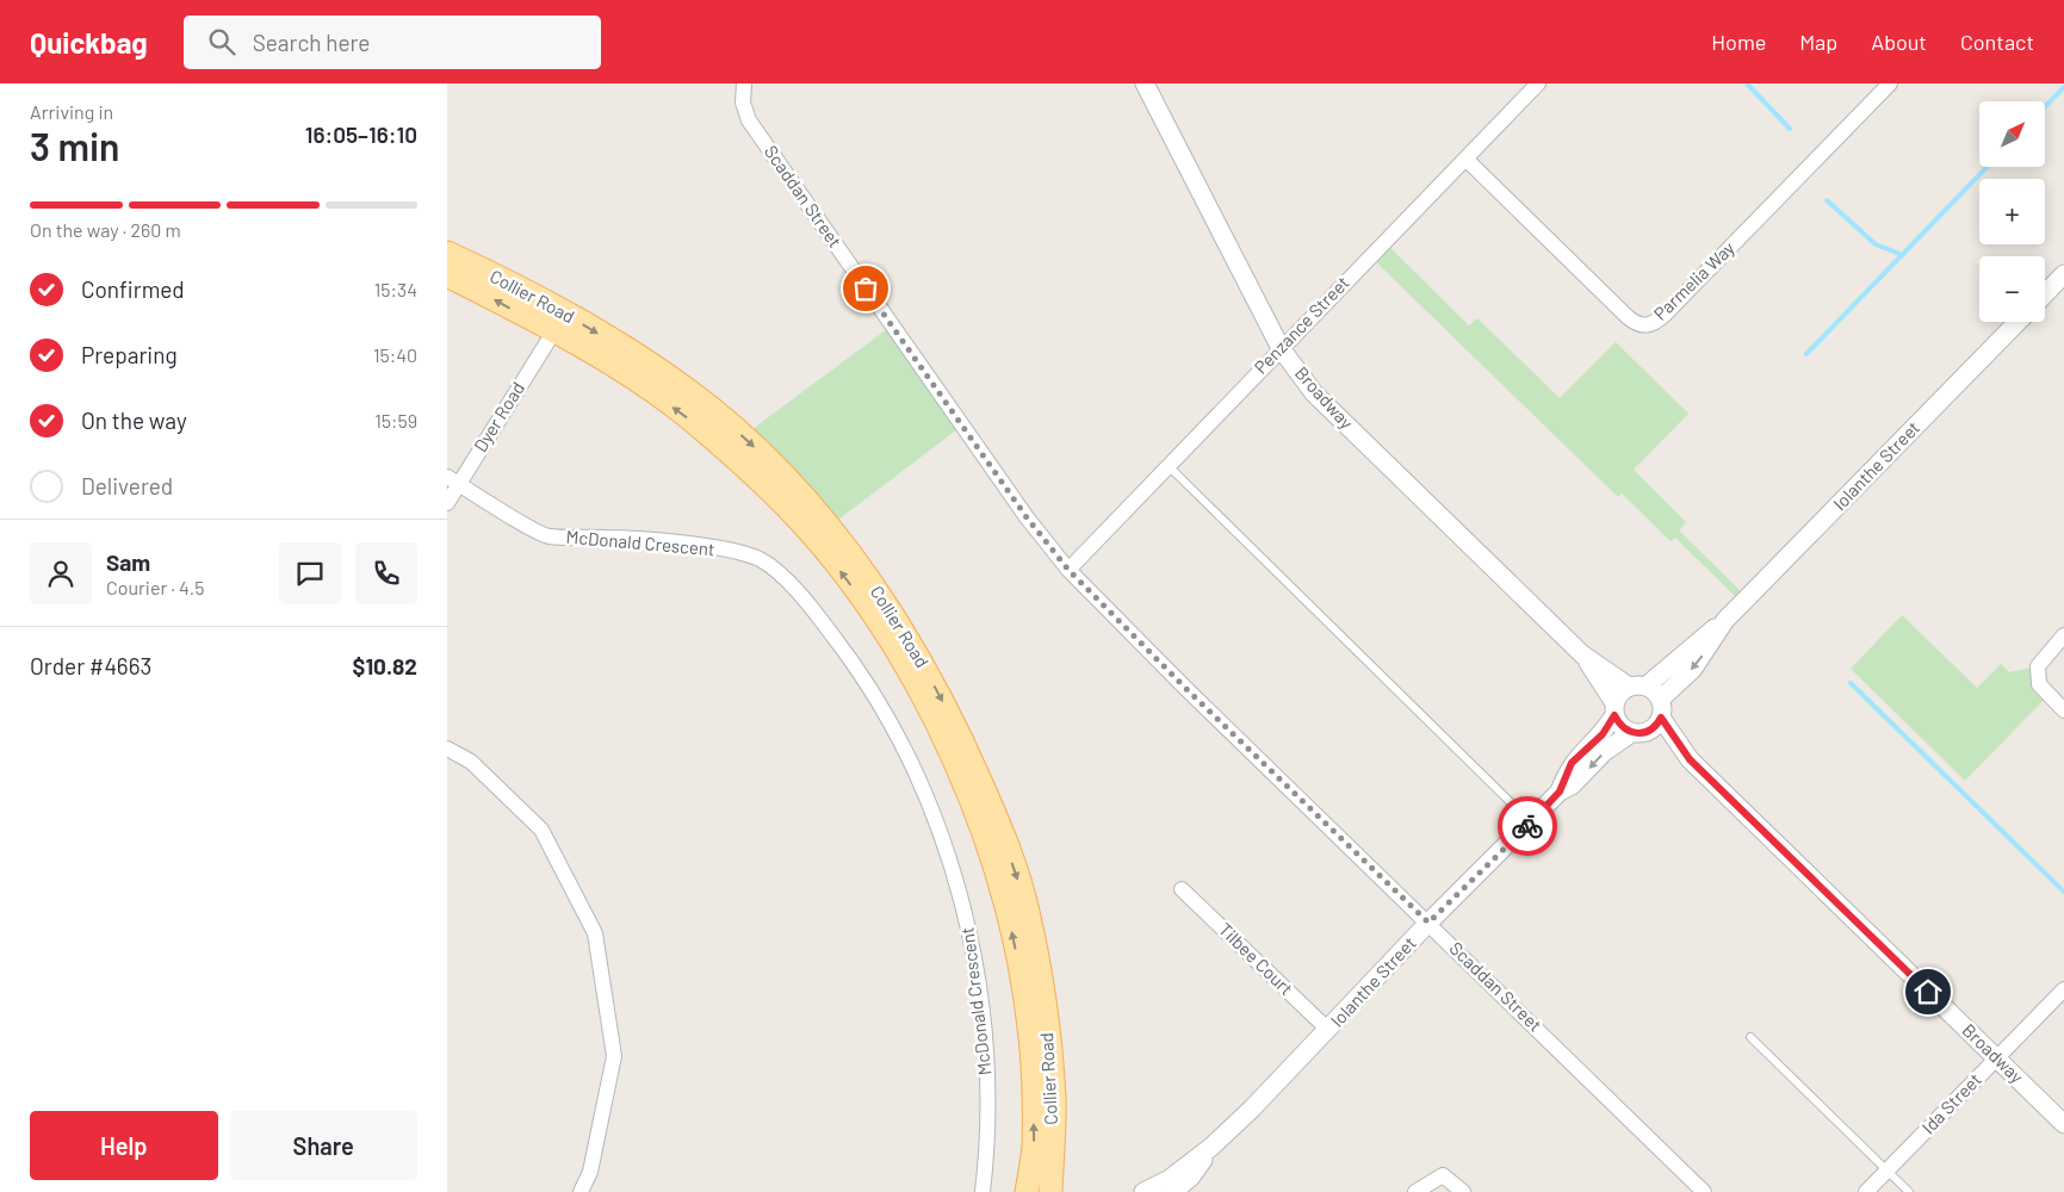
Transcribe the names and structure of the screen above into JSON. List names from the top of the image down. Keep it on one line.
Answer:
{"streets":{"main road":["Collier Road"],"street":["Scaddan Street","Parmelia Way","Penzance Street","Broadway","Dyer Road","Iolanthe Street","McDonald Crescent","Tilbee Court","Ida Street"]},"crossings":[["Scaddan Street","Penzance Street"],["Scaddan Street","Iolanthe Street"],["Parmelia Way","Penzance Street"],["Collier Road","Dyer Road"],["Penzance Street","Broadway"],["Broadway","Iolanthe Street"],["Broadway","Ida Street"],["Dyer Road","McDonald Crescent"],["Iolanthe Street","Tilbee Court"]],"north":"top right","page":{"header":"Quickbag","search":"Search here","nav":["Home","Map","About","Contact"],"heading":["3 min","Arriving in","16:05–16:10"],"panel":["Sam","Courier · 4.5","Order #4663","$10.82"],"map_buttons":["+","−"],"bar":"On the way · 260 m","list":[["Confirmed","15:34"],["Preparing","15:40"],["On the way","15:59"],"Delivered"],"buttons":["Help","Share"]}}
